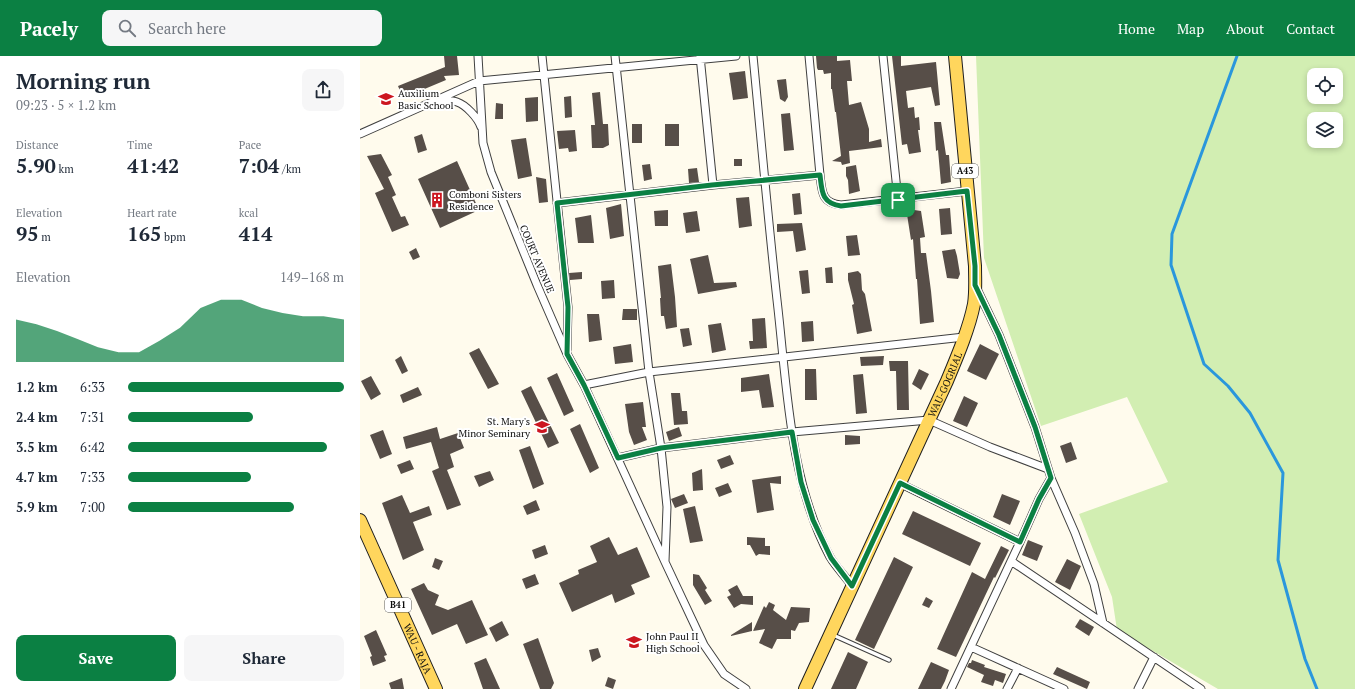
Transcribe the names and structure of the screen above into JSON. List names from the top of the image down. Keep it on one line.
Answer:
{"streets":{"main road":["A43","WAU-GOGRIAL","B41","WAU - RAJA"],"street":["COURT AVENUE"]},"places":{"school or university":["Auxilium Basic School","St. Mary's Minor Seminary","John Paul II High School"],"building":["Comboni Sisters Residence"]},"page":{"header":"Pacely","search":"Search here","nav":["Home","Map","About","Contact"],"heading":["Morning run","09:23 · 5 × 1.2 km"],"stats":[["Distance","5.90 km"],["Time","41:42"],["Pace","7:04 /km"],["Elevation","95 m"],["Heart rate","165 bpm"],["kcal","414"]],"chart":["Elevation","149–168 m"],"list":[{"name":"1.2 km","note":"6:33"},{"name":"2.4 km","note":"7:31"},{"name":"3.5 km","note":"6:42"},{"name":"4.7 km","note":"7:33"},{"name":"5.9 km","note":"7:00"}],"buttons":["Save","Share"]}}
